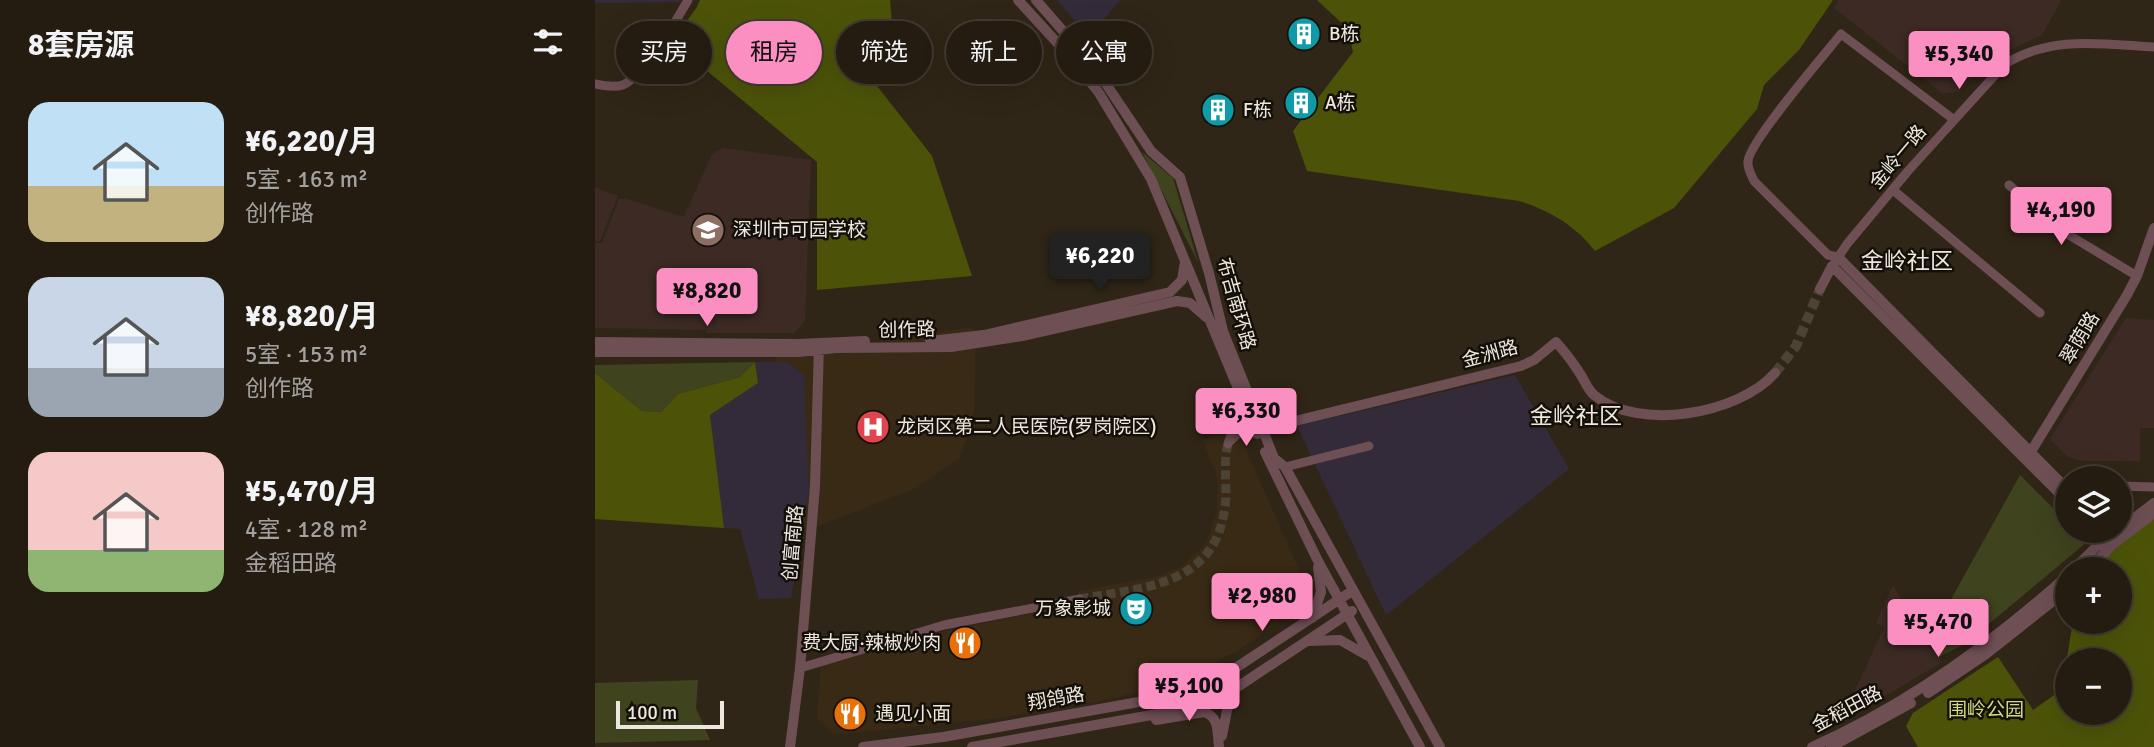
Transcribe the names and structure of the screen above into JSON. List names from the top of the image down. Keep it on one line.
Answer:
{"streets":{"street":["金岭一路","布吉南环路","创作路","翠荫路","金洲路","创富南路","翔鸽路","金稻田路"]},"crossings":[["布吉南环路","创作路"],["布吉南环路","金洲路"],["布吉南环路","翔鸽路"],["创作路","创富南路"]],"districts":["金岭社区","金岭社区"],"parks":["围岭公园"],"places":{"building":["B栋","A栋","F栋"],"school or university":["深圳市可园学校"],"hospital":["龙岗区第二人民医院(罗岗院区)"],"theatre":["万象影城"],"restaurant":["费大厨·辣椒炒肉","遇见小面"]},"scale_bar":"100 m","page":{"heading":"8套房源","chip":["买房","租房","筛选","新上","公寓"],"price":["¥5,340","¥4,190","¥6,220","¥8,820","¥6,330","¥2,980","¥5,470","¥5,100"],"list":[{"name":"¥6,220/月","note":"5室 · 163 m² · 创作路"},{"name":"¥8,820/月","note":"5室 · 153 m² · 创作路"},{"name":"¥5,470/月","note":"4室 · 128 m² · 金稻田路"}],"map_buttons":["+","−"],"scale":"100 m"}}
